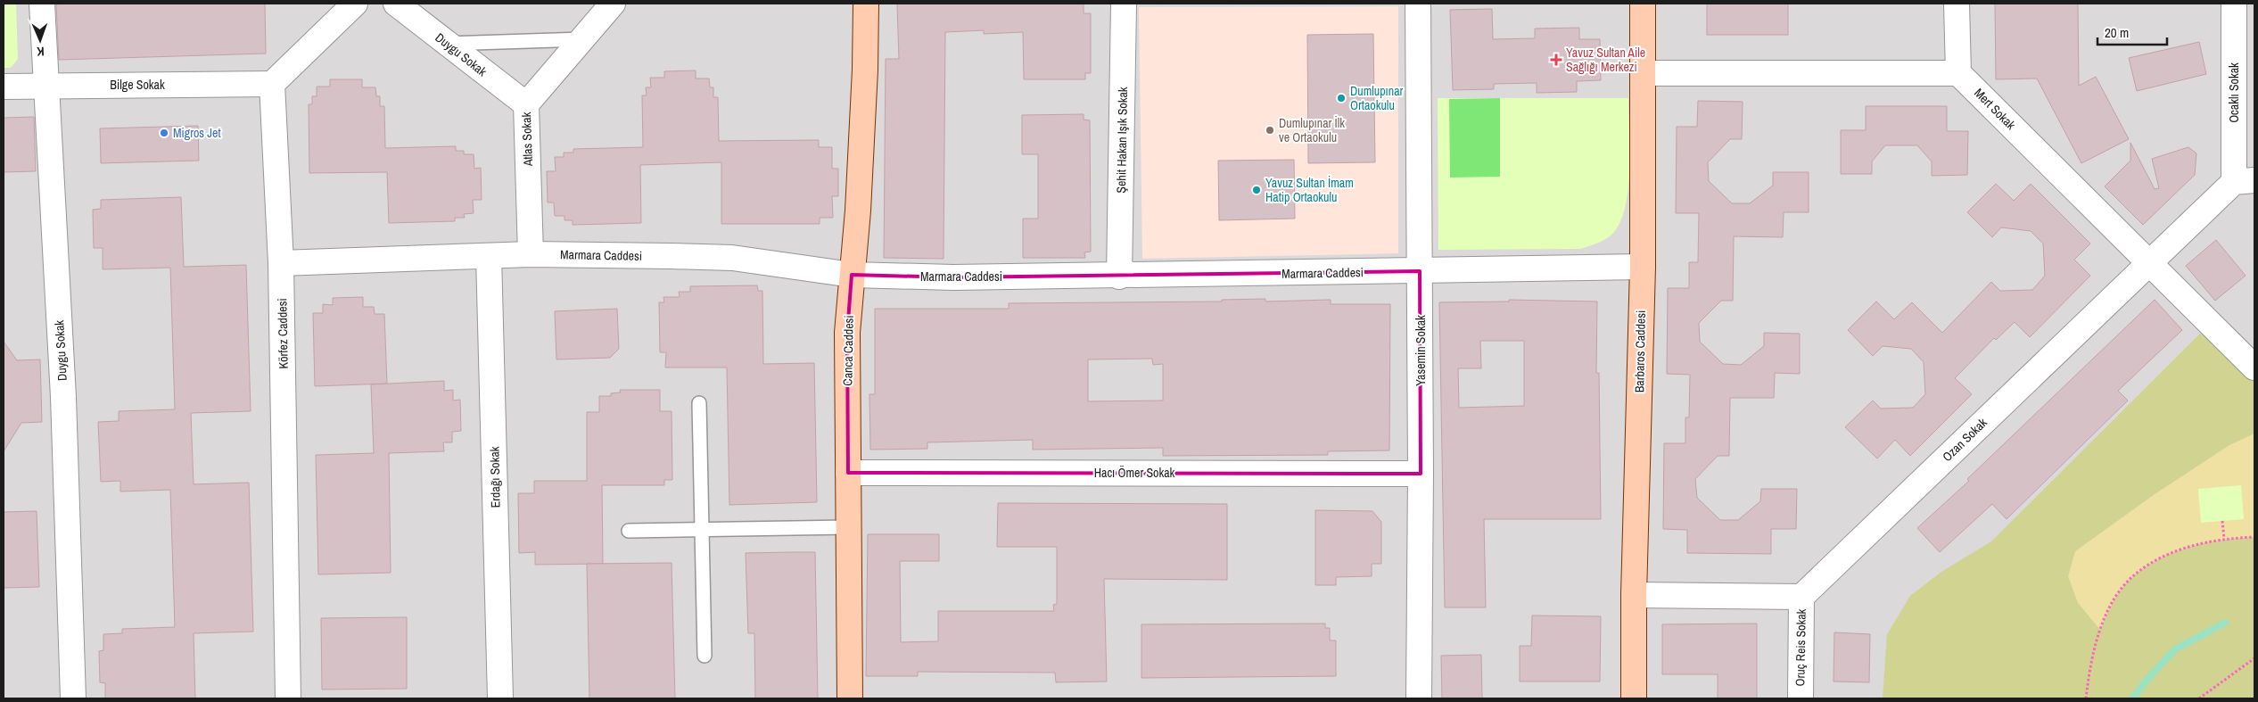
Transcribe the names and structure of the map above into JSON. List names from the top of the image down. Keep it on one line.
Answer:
{"streets":{"street":["Duygu Sokak","Bilge Sokak","Ocaklı Sokak","Mert Sokak","Atlas Sokak","Şehit Hakan Işık Sokak","Marmara Caddesi","Körfez Caddesi","Canca Caddesi","Yasemin Sokak","Barbaros Caddesi","Ozan Sokak","Hacı Ömer Sokak","Erdağı Sokak","Oruç Reis Sokak"]},"crossings":[["Duygu Sokak","Bilge Sokak"],["Duygu Sokak","Atlas Sokak"],["Bilge Sokak","Körfez Caddesi"],["Ocaklı Sokak","Ozan Sokak"],["Mert Sokak","Ozan Sokak"],["Atlas Sokak","Marmara Caddesi"],["Şehit Hakan Işık Sokak","Marmara Caddesi"],["Marmara Caddesi","Körfez Caddesi"],["Marmara Caddesi","Canca Caddesi"],["Marmara Caddesi","Yasemin Sokak"],["Marmara Caddesi","Barbaros Caddesi"],["Marmara Caddesi","Erdağı Sokak"],["Canca Caddesi","Hacı Ömer Sokak"],["Yasemin Sokak","Hacı Ömer Sokak"],["Ozan Sokak","Oruç Reis Sokak"]],"places":{"health":["Yavuz Sultan Aile Sağlığı Merkezi"],"other":["Dumlupınar Ortaokulu","Dumlupınar İlk ve Ortaokulu","Migros Jet","Yavuz Sultan İmam Hatip Ortaokulu"]},"scale_bar":"20 m","north":"bottom"}
